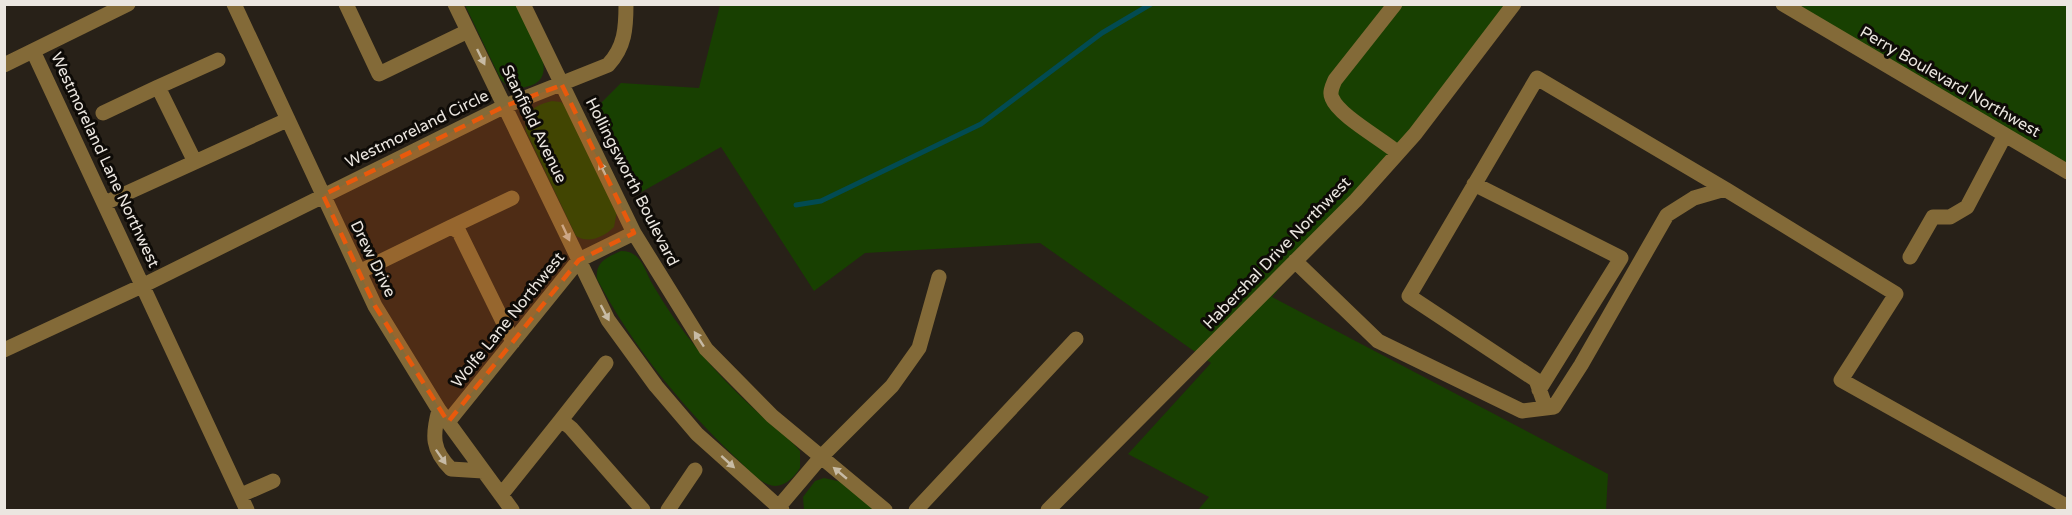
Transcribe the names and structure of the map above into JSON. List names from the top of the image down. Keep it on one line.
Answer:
{"streets":{"street":["Perry Boulevard Northwest","Stanfield Avenue","Westmoreland Circle","Westmoreland Lane Northwest","Hollingsworth Boulevard","Habershal Drive Northwest","Drew Drive","Wolfe Lane Northwest"]},"crossings":[["Stanfield Avenue","Westmoreland Circle"],["Stanfield Avenue","Wolfe Lane Northwest"],["Westmoreland Circle","Westmoreland Lane Northwest"],["Westmoreland Circle","Hollingsworth Boulevard"],["Westmoreland Circle","Drew Drive"],["Hollingsworth Boulevard","Wolfe Lane Northwest"],["Drew Drive","Wolfe Lane Northwest"]],"one_way":["Hollingsworth Boulevard"]}
